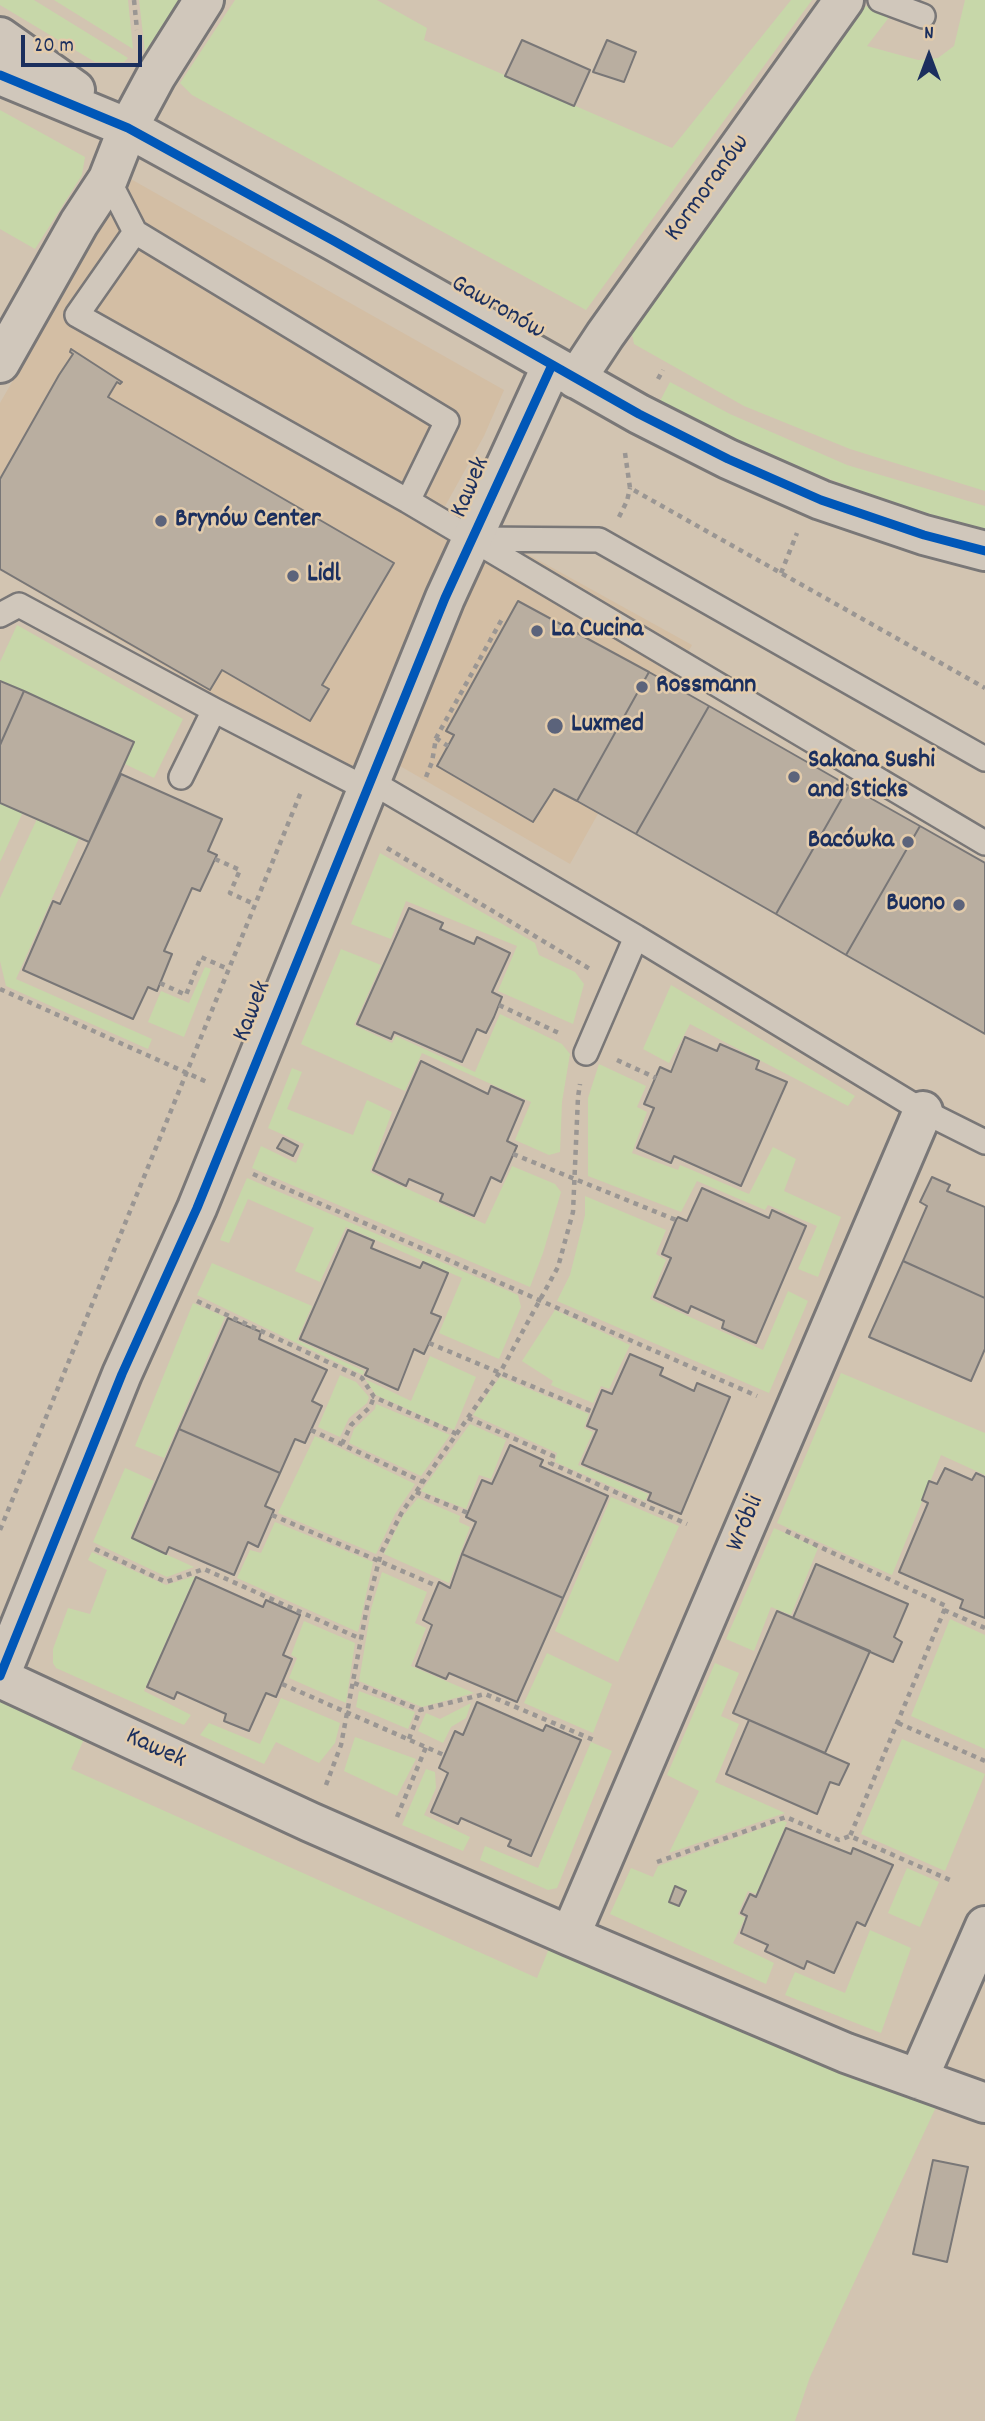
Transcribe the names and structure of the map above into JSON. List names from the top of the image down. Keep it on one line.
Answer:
{"streets":{"street":["Kormoranów","Gawronów","Kawek","Wróbli"]},"crossings":[["Kormoranów","Gawronów"],["Kormoranów","Kawek"],["Gawronów","Kawek"]],"places":["Brynów Center","Lidl","La Cucina","Rossmann","Luxmed","Sakana Sushi and Sticks","Bacówka","Buono"],"scale_bar":"20 m","north":"top"}
